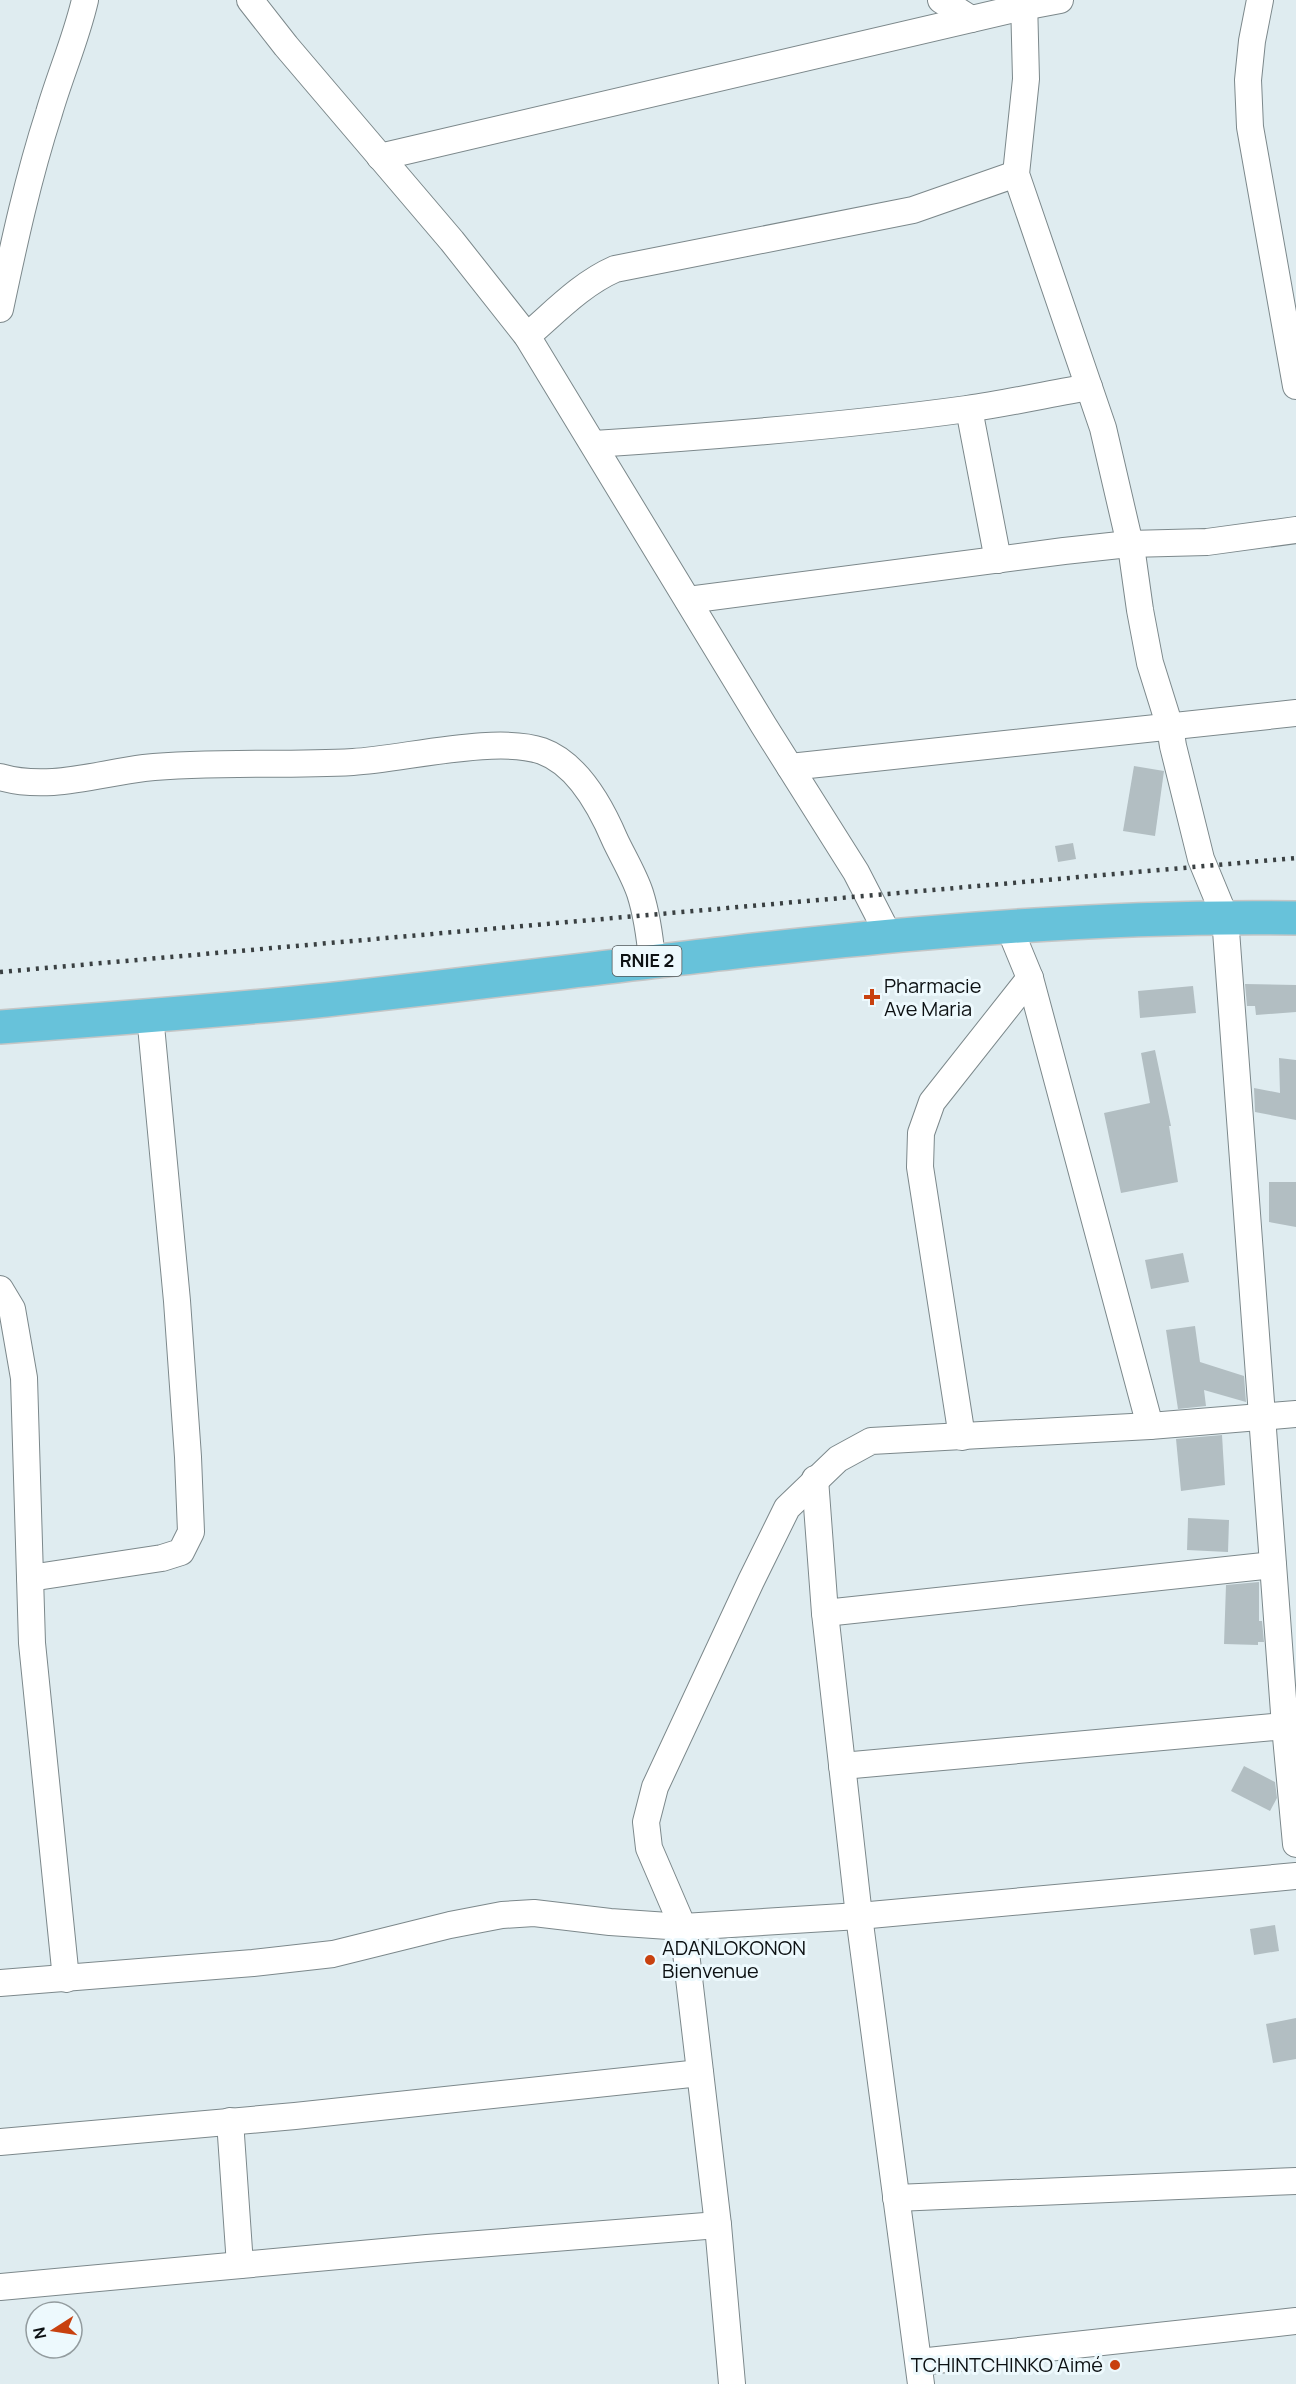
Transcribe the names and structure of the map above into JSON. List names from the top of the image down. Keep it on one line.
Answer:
{"streets":{"highway":["RNIE 2"]},"places":{"health":["Pharmacie Ave Maria"],"other":["ADANLOKONON Bienvenue","TCHINTCHINKO Aimé"]},"north":"left"}
